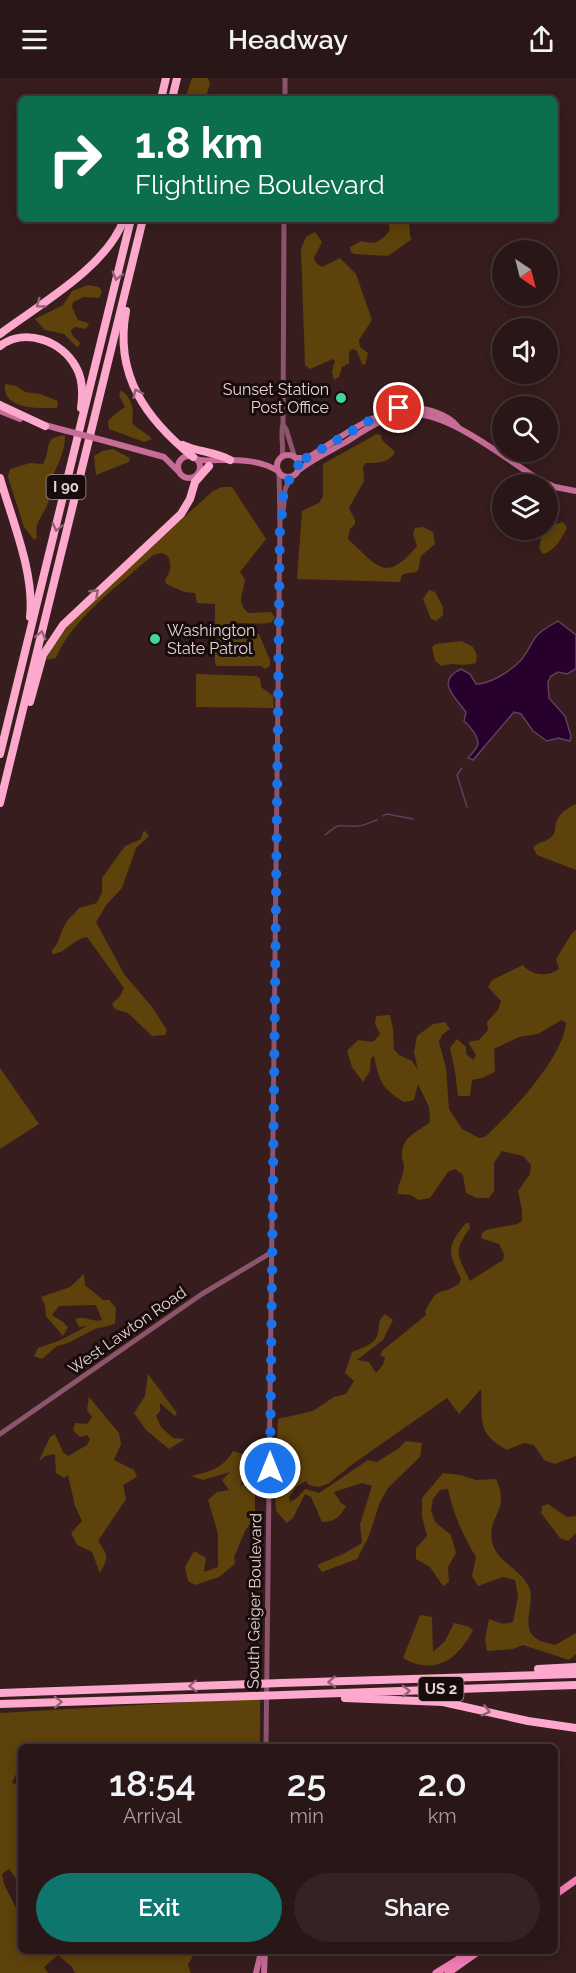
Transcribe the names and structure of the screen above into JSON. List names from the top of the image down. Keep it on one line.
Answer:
{"streets":{"highway":["I 90","US 2"],"street":["West Lawton Road","South Geiger Boulevard"]},"crossings":[["West Lawton Road","South Geiger Boulevard"]],"places":["Sunset Station Post Office","Washington State Patrol"],"north":"bottom right","page":{"header":"Headway","turn":["1.8 km","Flightline Boulevard"],"eta":["18:54","Arrival","25","min","2.0","km"],"buttons":["Exit","Share"]}}
